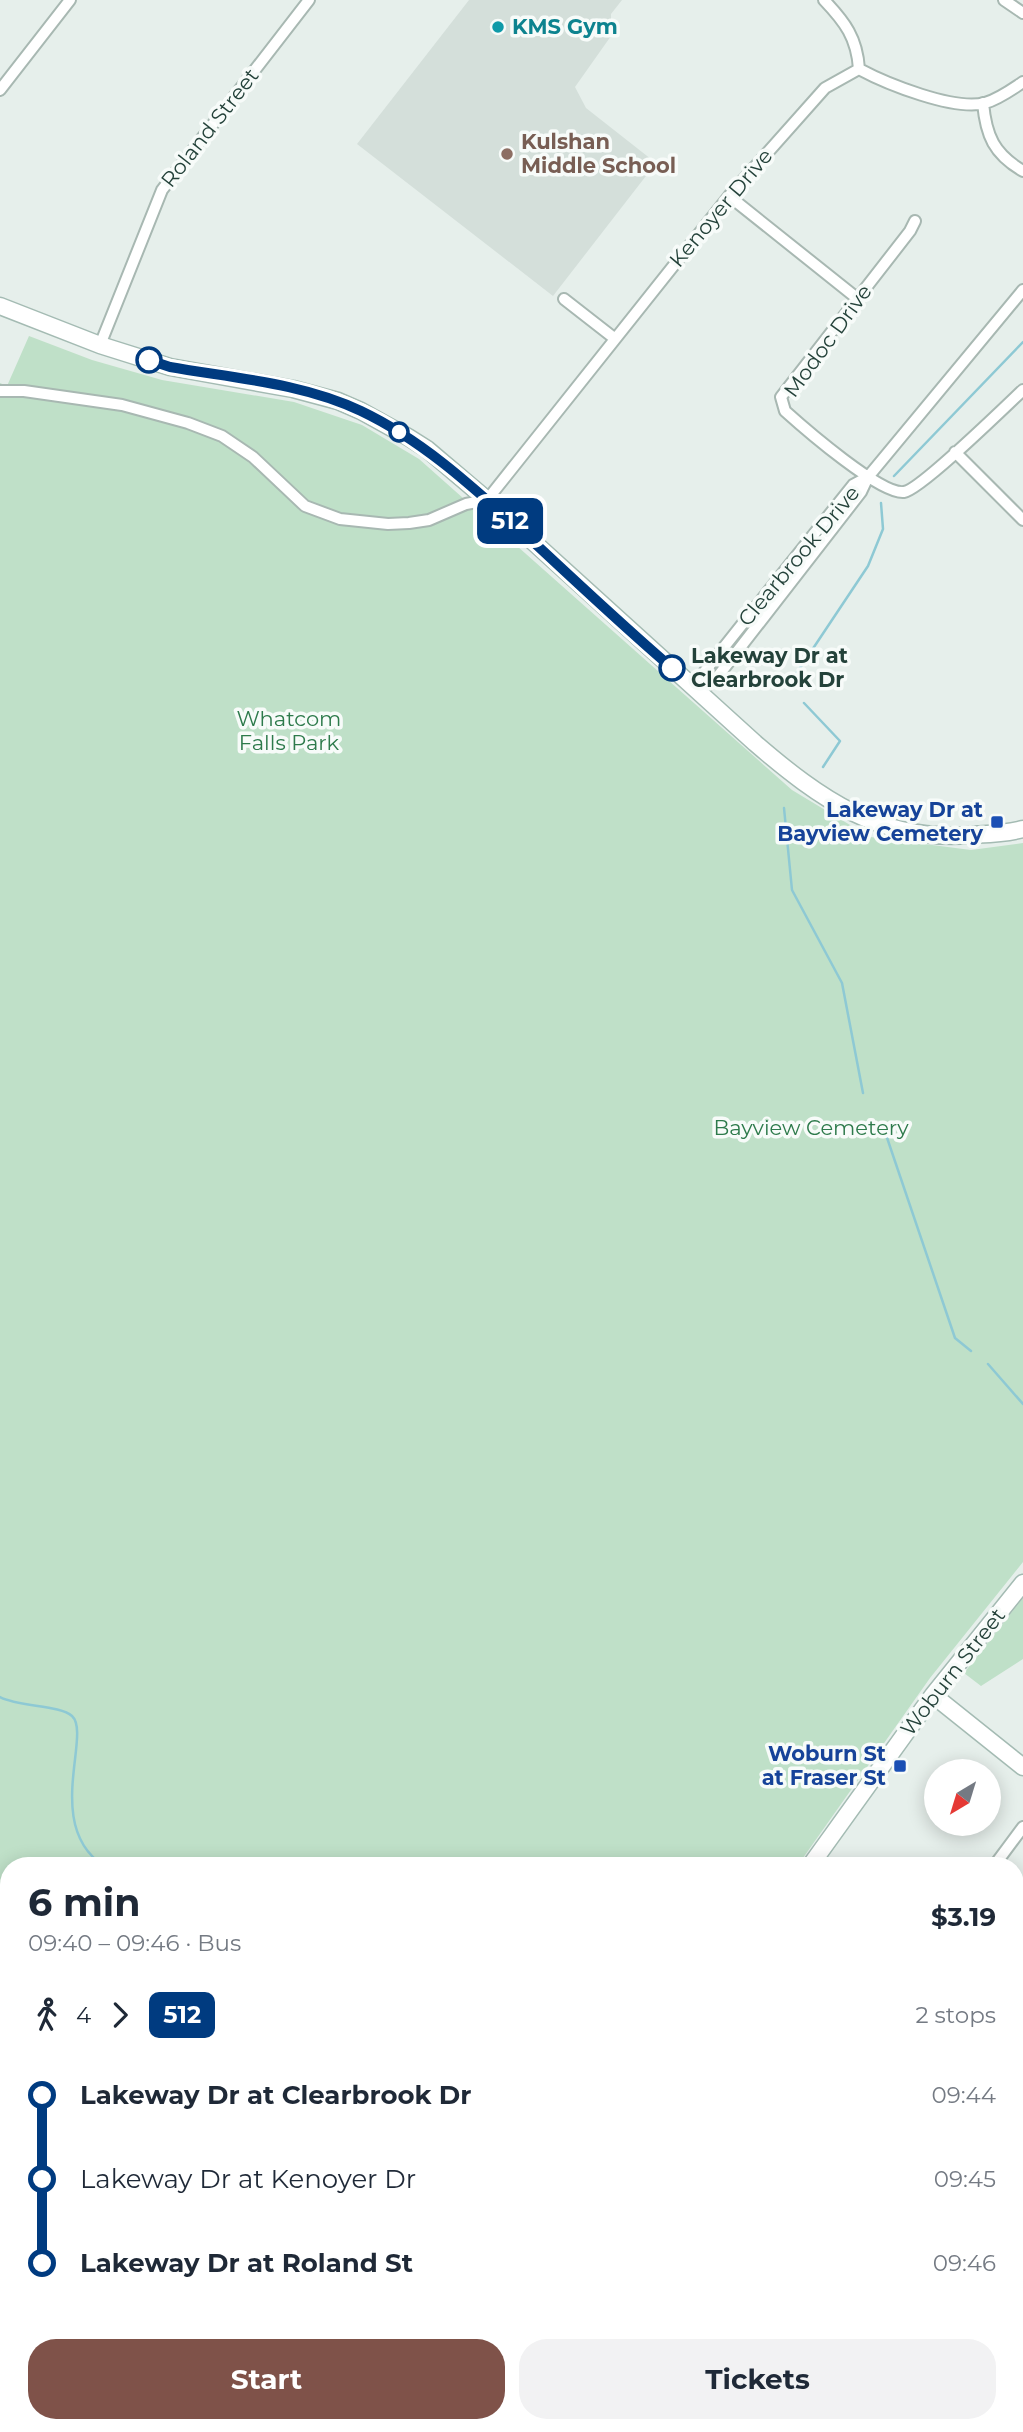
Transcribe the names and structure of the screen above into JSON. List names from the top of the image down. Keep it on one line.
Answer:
{"streets":{"main road":["Woburn Street"],"street":["Roland Street","Kenoyer Drive","Modoc Drive","Clearbrook Drive"]},"crossings":[["Modoc Drive","Clearbrook Drive"]],"parks":["Whatcom Falls Park","Bayview Cemetery"],"places":{"other":["KMS Gym","Kulshan Middle School","Lakeway Dr at Clearbrook Dr"],"transit":["Lakeway Dr at Bayview Cemetery","Woburn St at Fraser St"]},"lines":["bus line 512"],"north":"bottom left","page":{"on_map":"512","heading":["6 min","09:40 – 09:46 · Bus","$3.19"],"legs":["4","512","2 stops"],"list":[{"name":"Lakeway Dr at Clearbrook Dr","value":"09:44"},{"name":"Lakeway Dr at Kenoyer Dr","value":"09:45"},{"name":"Lakeway Dr at Roland St","value":"09:46"}],"buttons":["Start","Tickets"]}}
